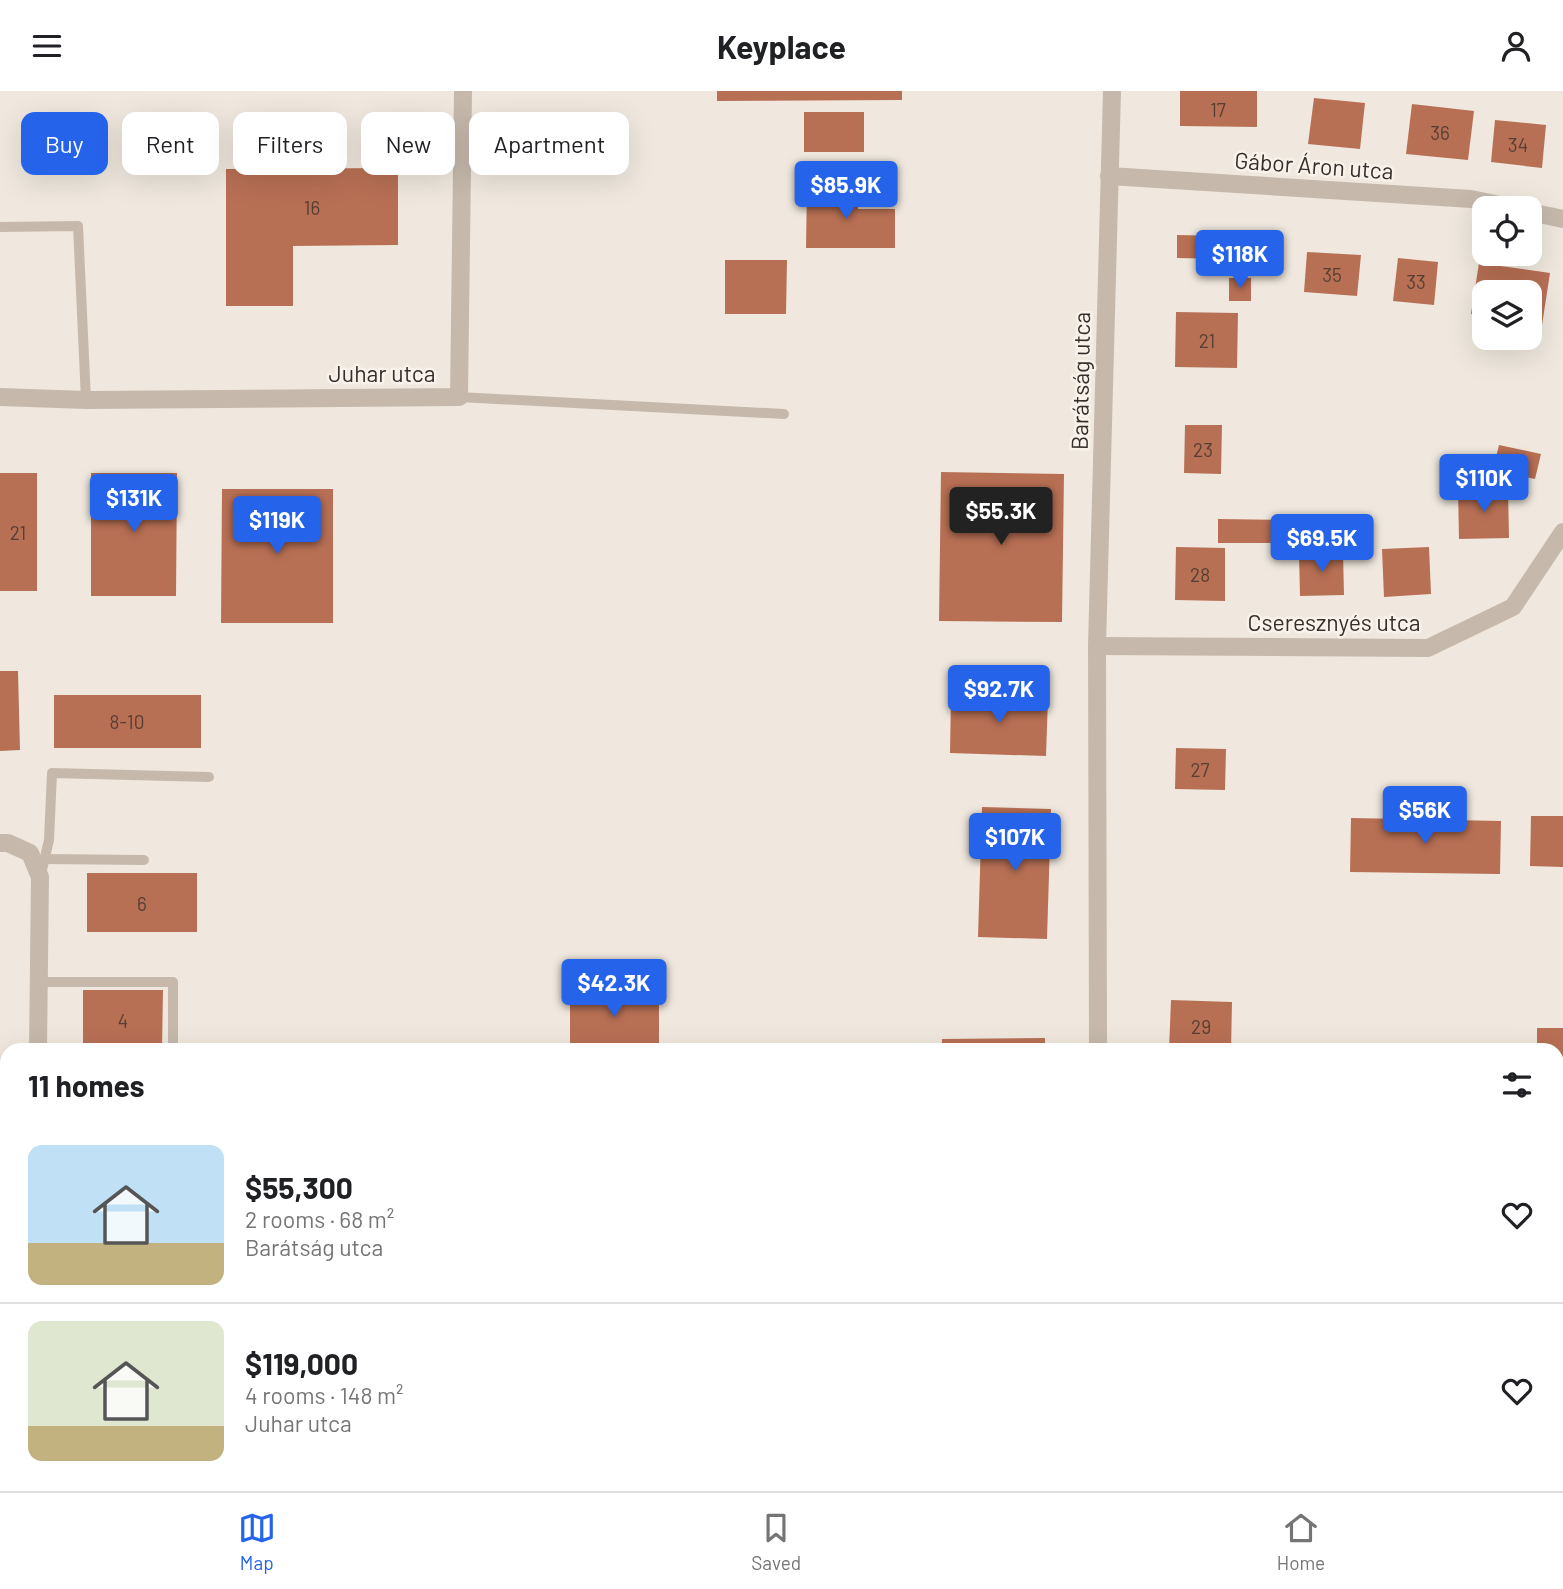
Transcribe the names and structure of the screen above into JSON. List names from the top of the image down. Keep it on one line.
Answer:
{"streets":{"street":["Gábor Áron utca","Juhar utca","Barátság utca","Cseresznyés utca"]},"crossings":[["Gábor Áron utca","Barátság utca"],["Barátság utca","Cseresznyés utca"]],"house_numbers":["17","36","34","16","35","33","21","23","21","28","8-10","27","6","4","29"],"page":{"header":"Keyplace","chip":["Buy","Rent","Filters","New","Apartment"],"price":["$85.9K","$118K","$110K","$131K","$55.3K","$119K","$69.5K","$92.7K","$56K","$107K","$42.3K"],"heading":"11 homes","list":[{"name":"$55,300","note":"2 rooms · 68 m² · Barátság utca"},{"name":"$119,000","note":"4 rooms · 148 m² · Juhar utca"}],"tabs":["Map","Saved","Home"]}}
